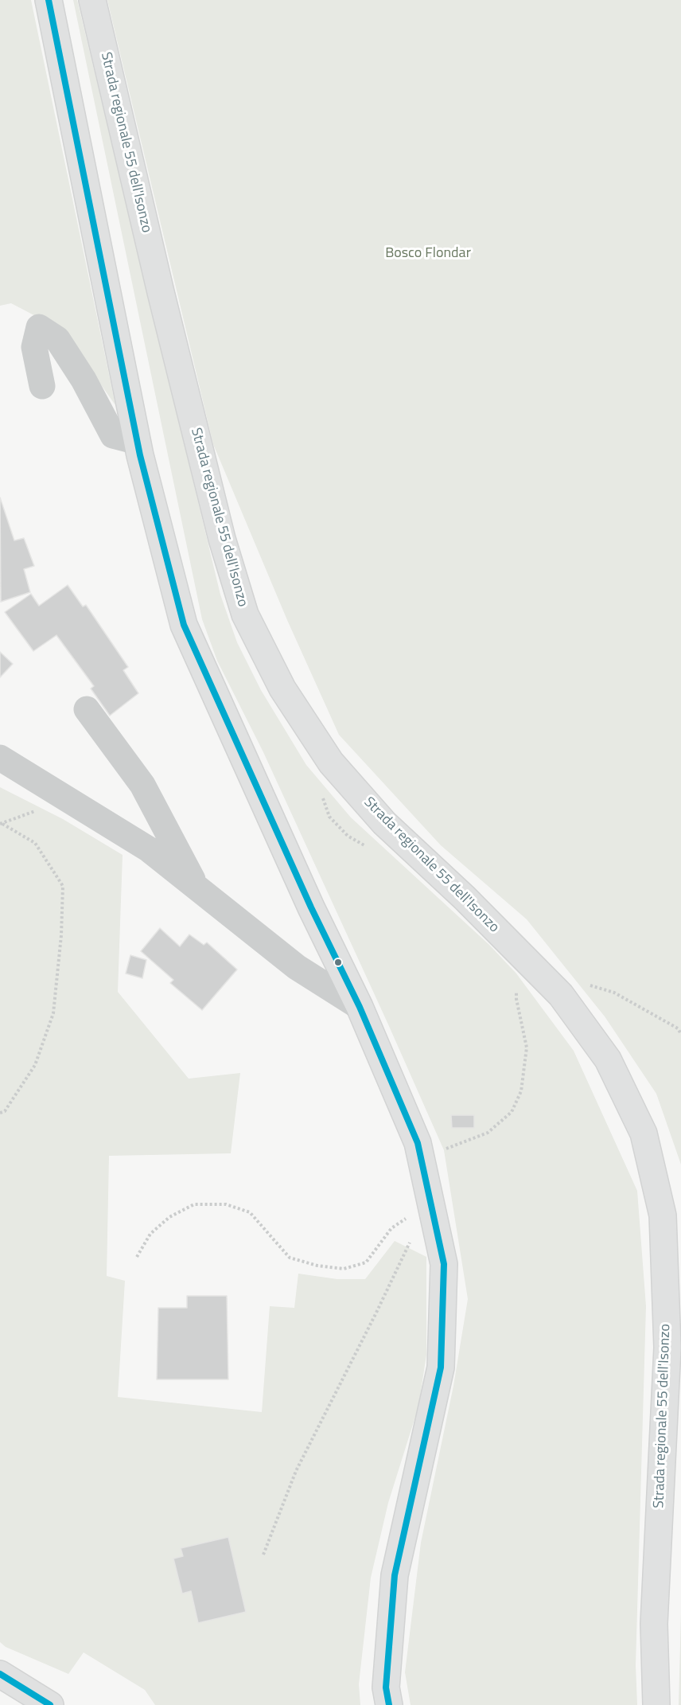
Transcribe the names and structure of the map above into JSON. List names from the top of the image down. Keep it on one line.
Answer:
{"streets":{"main road":["Strada regionale 55 dell'Isonzo"]},"parks":["Bosco Flondar"]}
